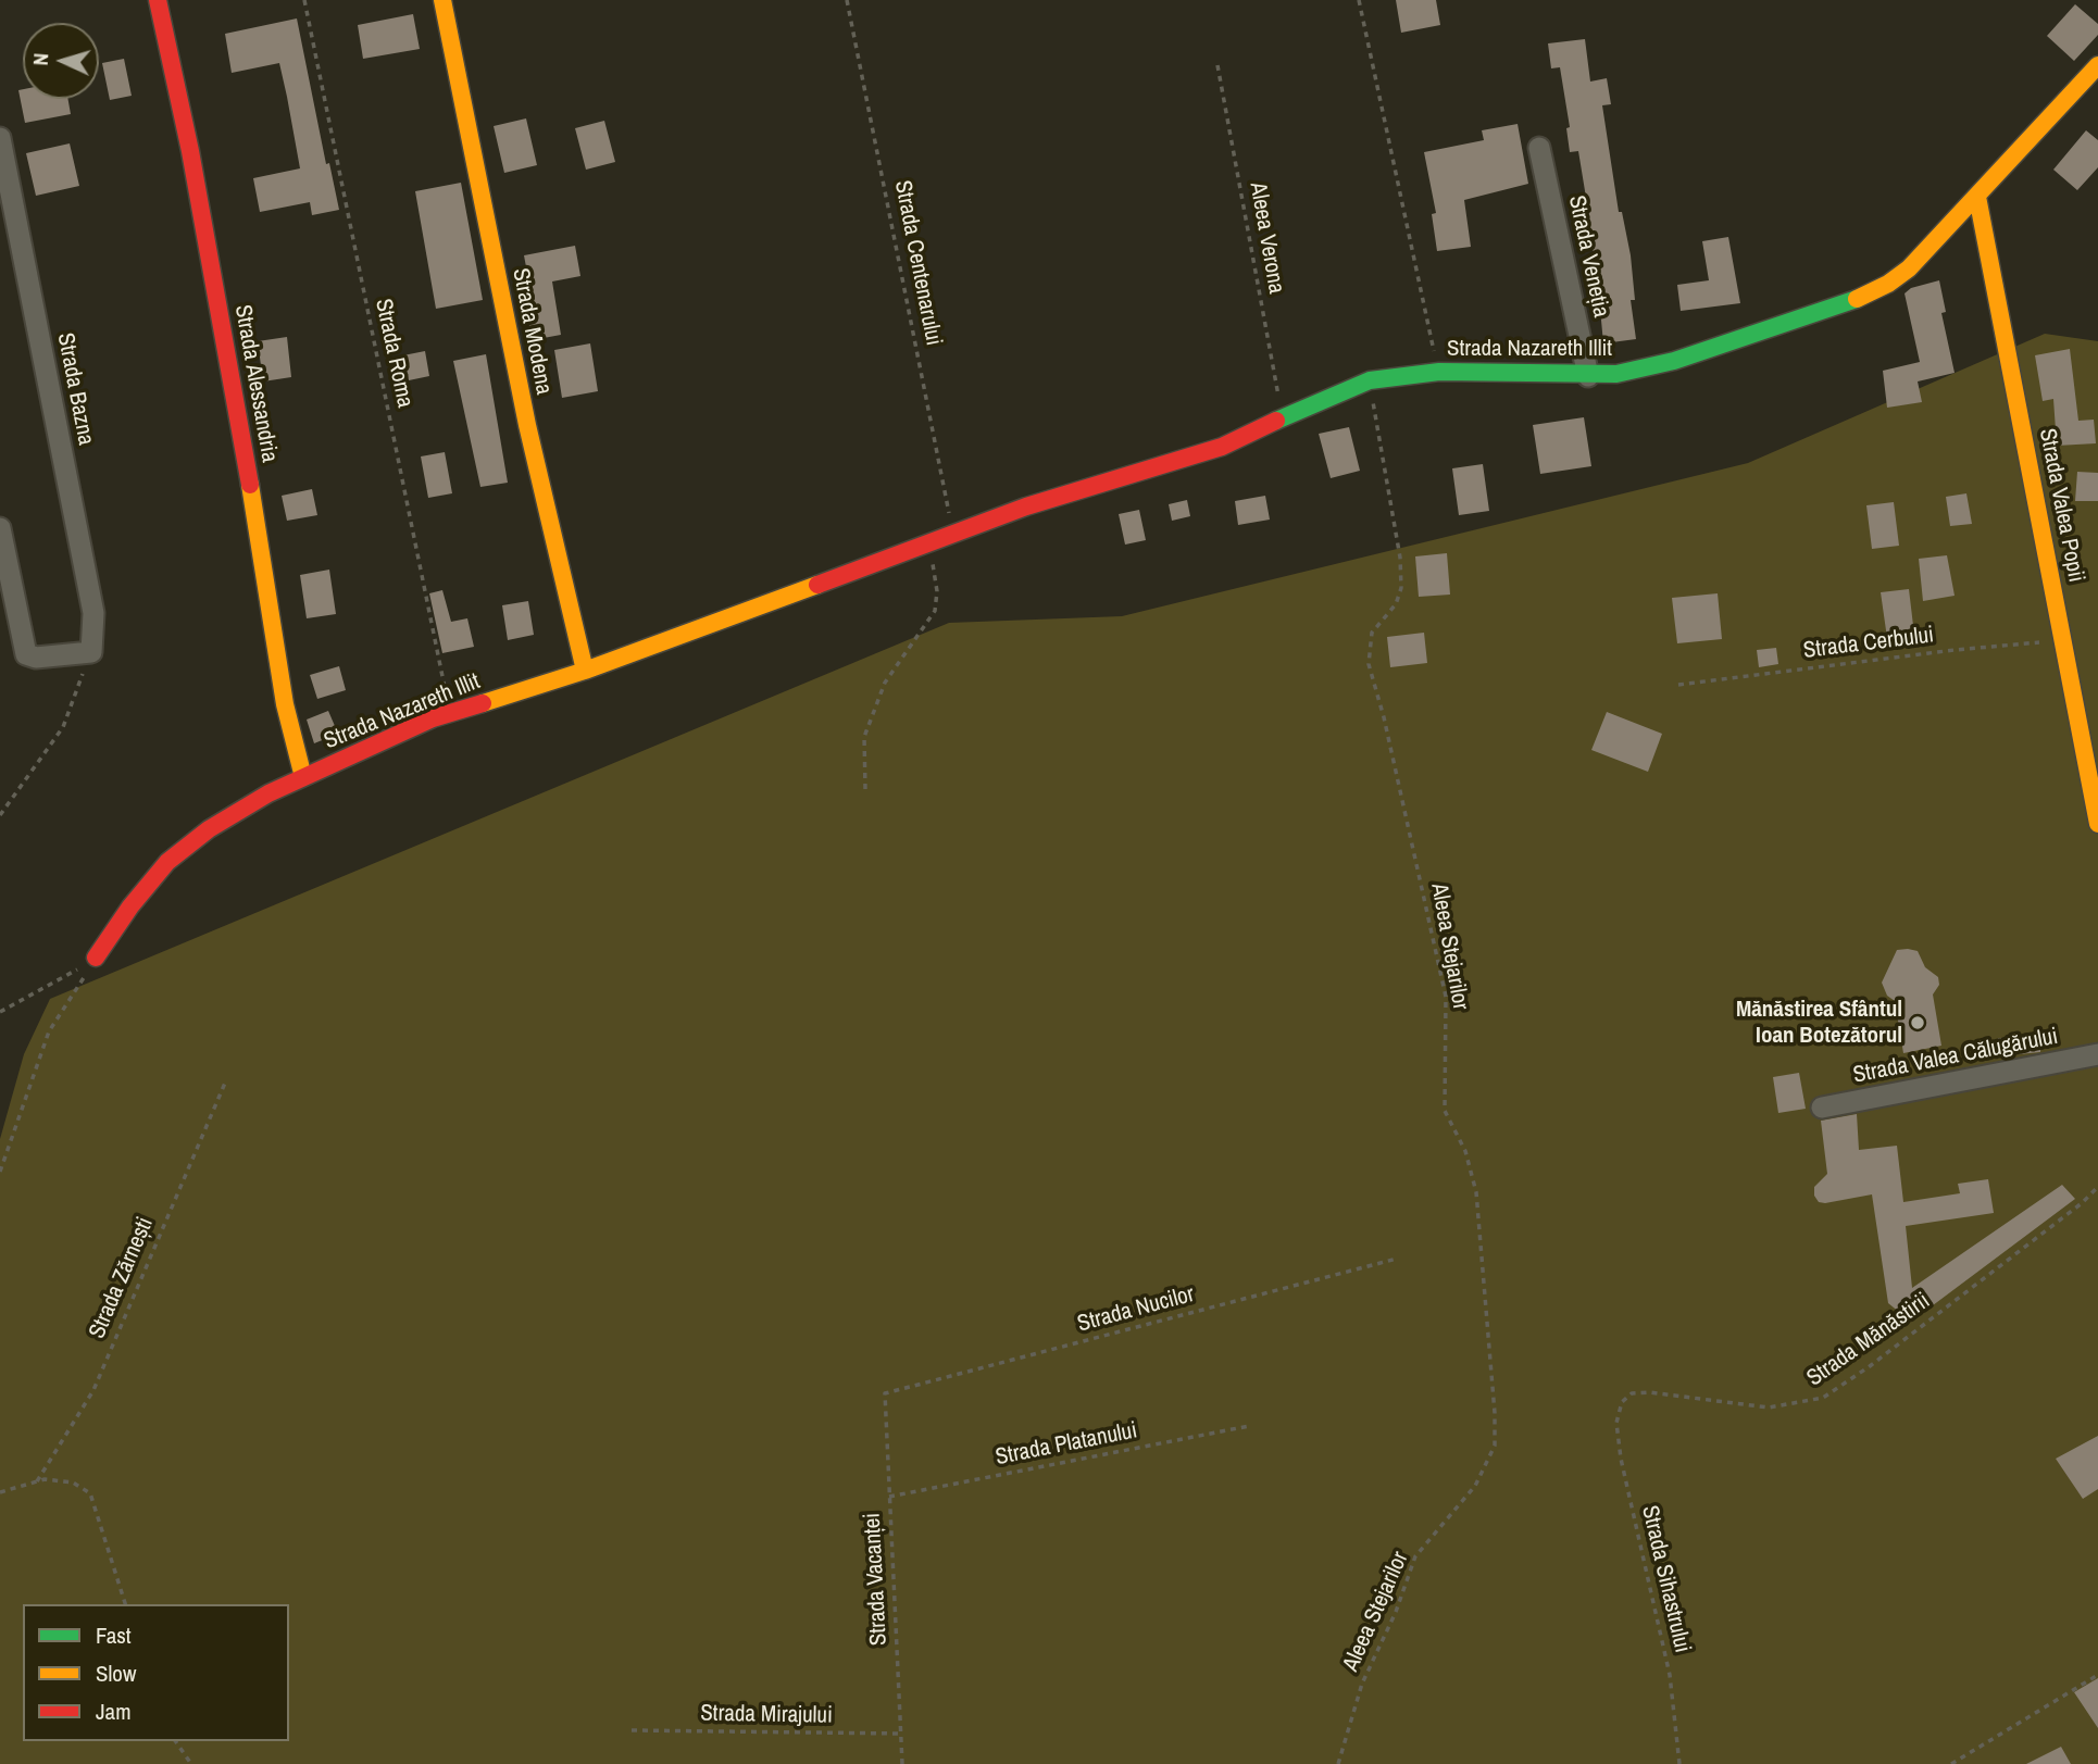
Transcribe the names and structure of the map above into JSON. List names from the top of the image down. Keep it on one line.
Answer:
{"streets":{"street":["Strada Veneția","Strada Modena","Strada Nazareth Illit","Strada Alessandria","Strada Bazna","Strada Valea Popii","Strada Valea Călugărului"],"path":["Aleea Verona","Strada Centenarului","Strada Roma","Strada Cerbului","Aleea Stejarilor","Strada Zărnești","Strada Nucilor","Strada Mănăstirii","Strada Platanului","Strada Vacanței","Strada Sihastrului","Strada Mirajului"]},"crossings":[["Aleea Verona","Strada Nazareth Illit"],["Strada Veneția","Strada Nazareth Illit"],["Strada Centenarului","Strada Nazareth Illit"],["Strada Modena","Strada Nazareth Illit"],["Strada Nazareth Illit","Strada Roma"],["Strada Nazareth Illit","Strada Alessandria"],["Strada Nazareth Illit","Strada Valea Popii"],["Strada Nazareth Illit","Aleea Stejarilor"],["Strada Valea Popii","Strada Cerbului"],["Strada Nucilor","Strada Vacanței"],["Strada Mănăstirii","Strada Sihastrului"],["Strada Platanului","Strada Vacanței"],["Strada Vacanței","Strada Mirajului"]],"places":["Mănăstirea Sfântul Ioan Botezătorul"],"legend":["Fast","Slow","Jam"],"north":"left"}
